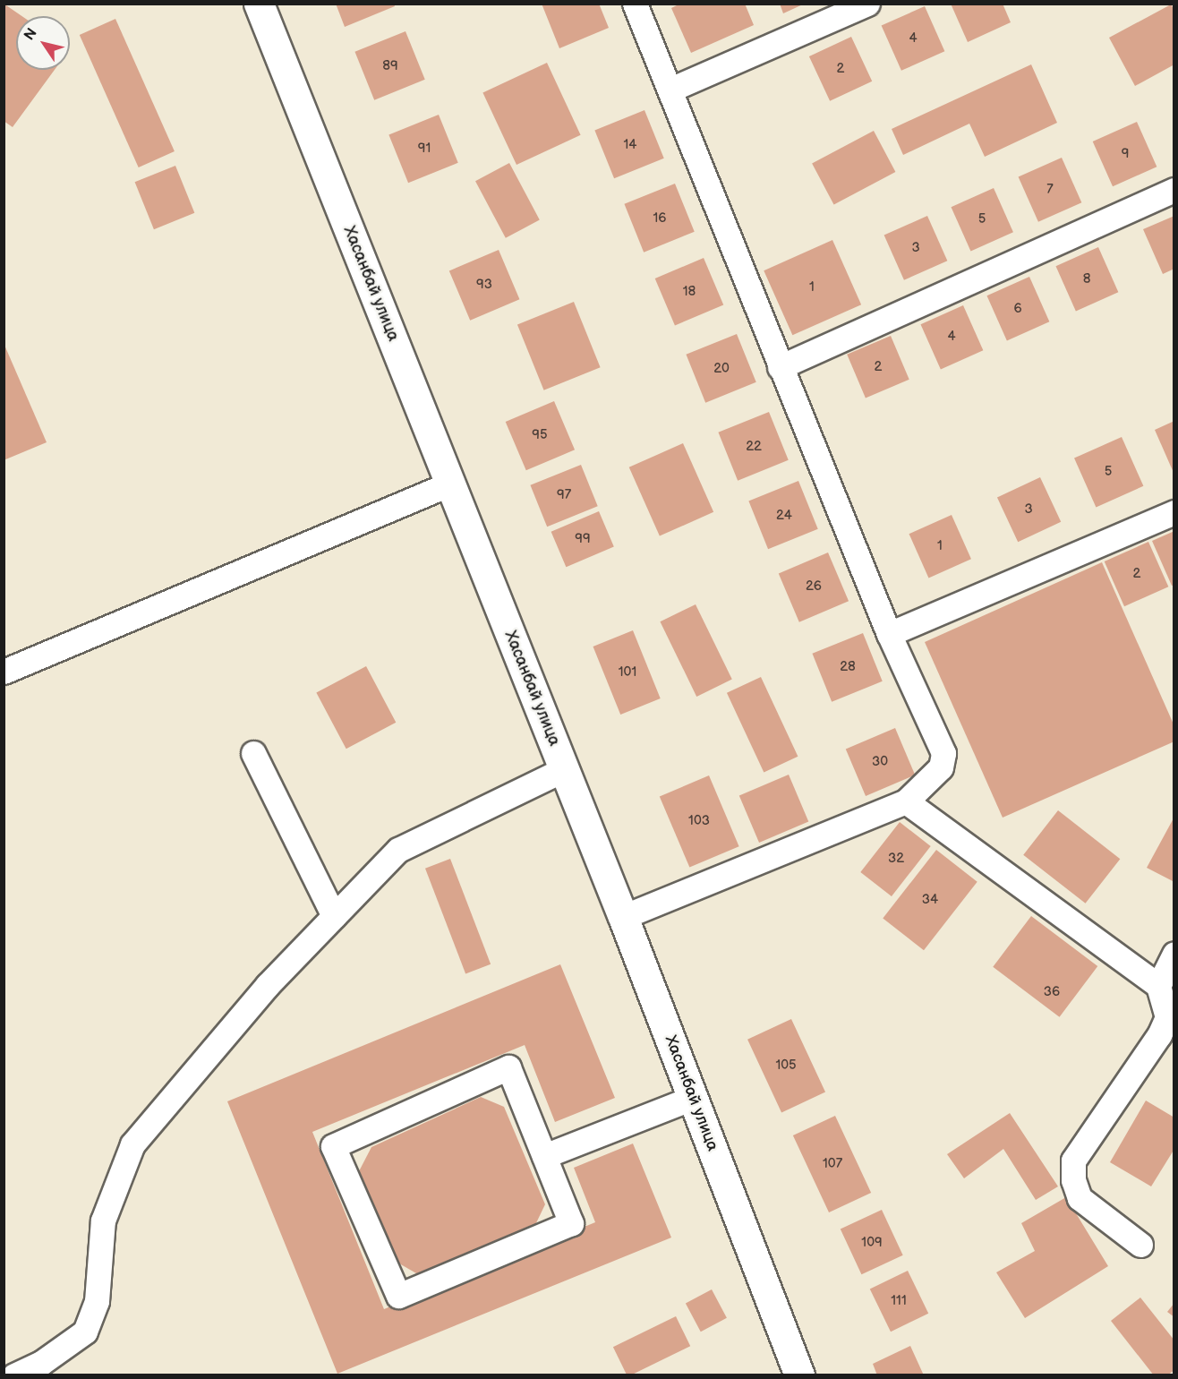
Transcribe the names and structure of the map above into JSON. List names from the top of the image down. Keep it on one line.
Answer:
{"streets":{"street":["Хасанбай улица"]},"house_numbers":["4","89","2","14","91","9","7","16","5","3","8","93","1","18","6","4","2","20","95","22","5","97","3","24","99","1","2","26","28","101","30","103","32","34","36","105","107","109","111"],"north":"top left"}
